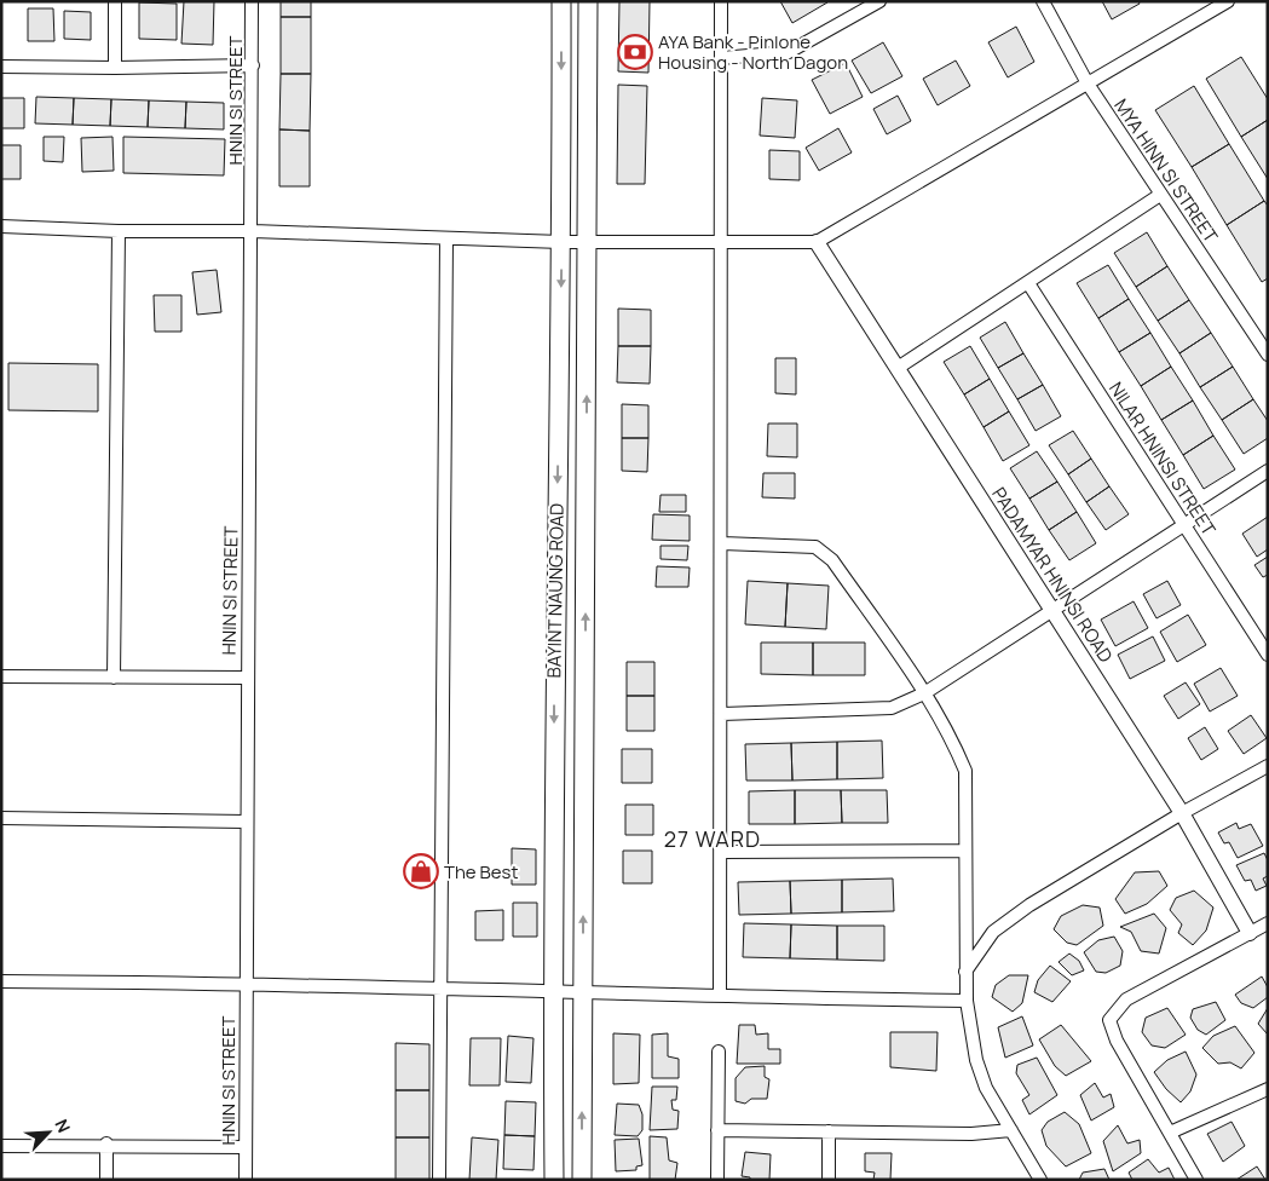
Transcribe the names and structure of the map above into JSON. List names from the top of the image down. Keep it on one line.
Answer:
{"streets":{"main road":["BAYINT NAUNG ROAD"],"street":["HNIN SI STREET","MYA HINN SI STREET","NILAR HNINSI STREET","PADAMYAR HNINSI ROAD"]},"districts":["27 WARD"],"places":{"bank":["AYA Bank - Pinlone Housing - North Dagon"],"shop":["The Best"]},"north":"top right"}
